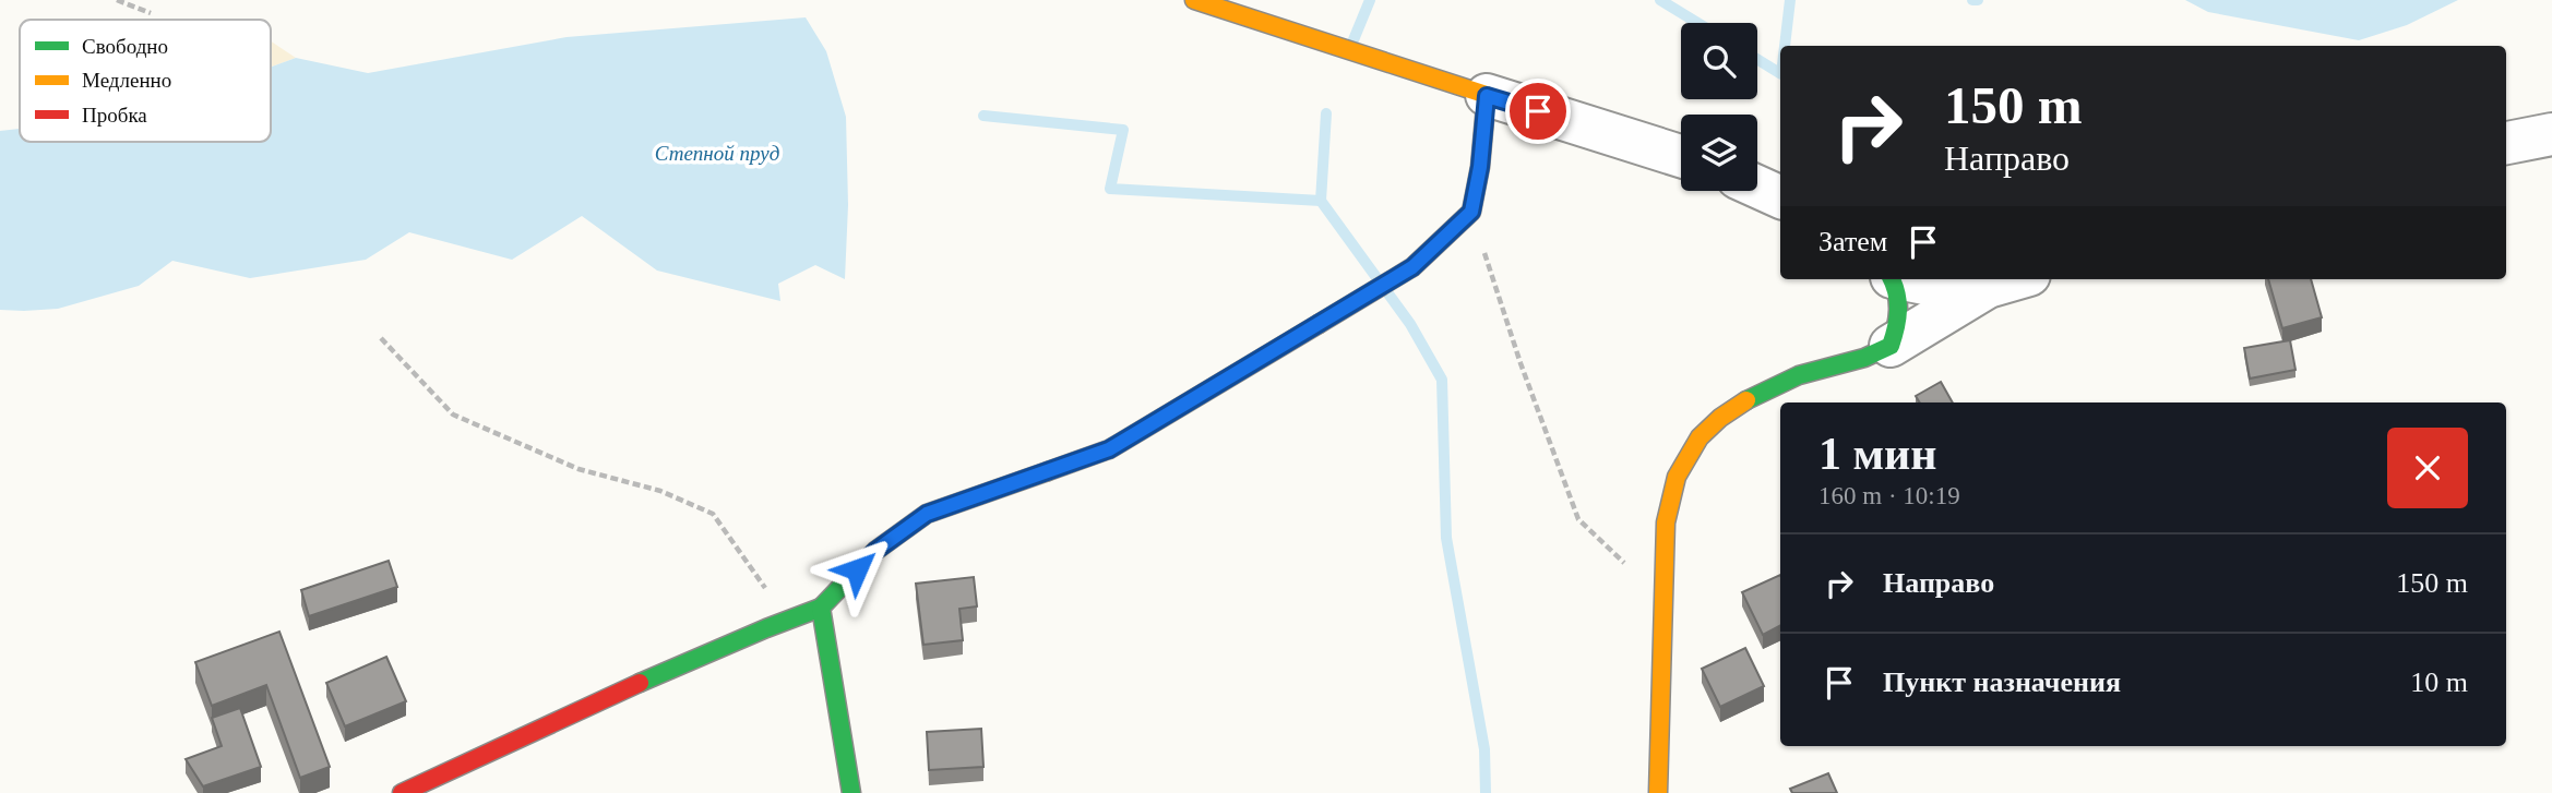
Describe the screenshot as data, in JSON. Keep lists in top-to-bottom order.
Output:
{
  "water": ["Степной пруд"],
  "legend": ["Свободно", "Медленно", "Пробка"],
  "page": {
    "turn": ["150 m", "Направо"],
    "then": "Затем",
    "heading": ["1 мин", "160 m · 10:19"],
    "list": [
      {
        "name": "Направо",
        "value": "150 m"
      },
      {
        "name": "Пункт назначения",
        "value": "10 m"
      }
    ]
  }
}
